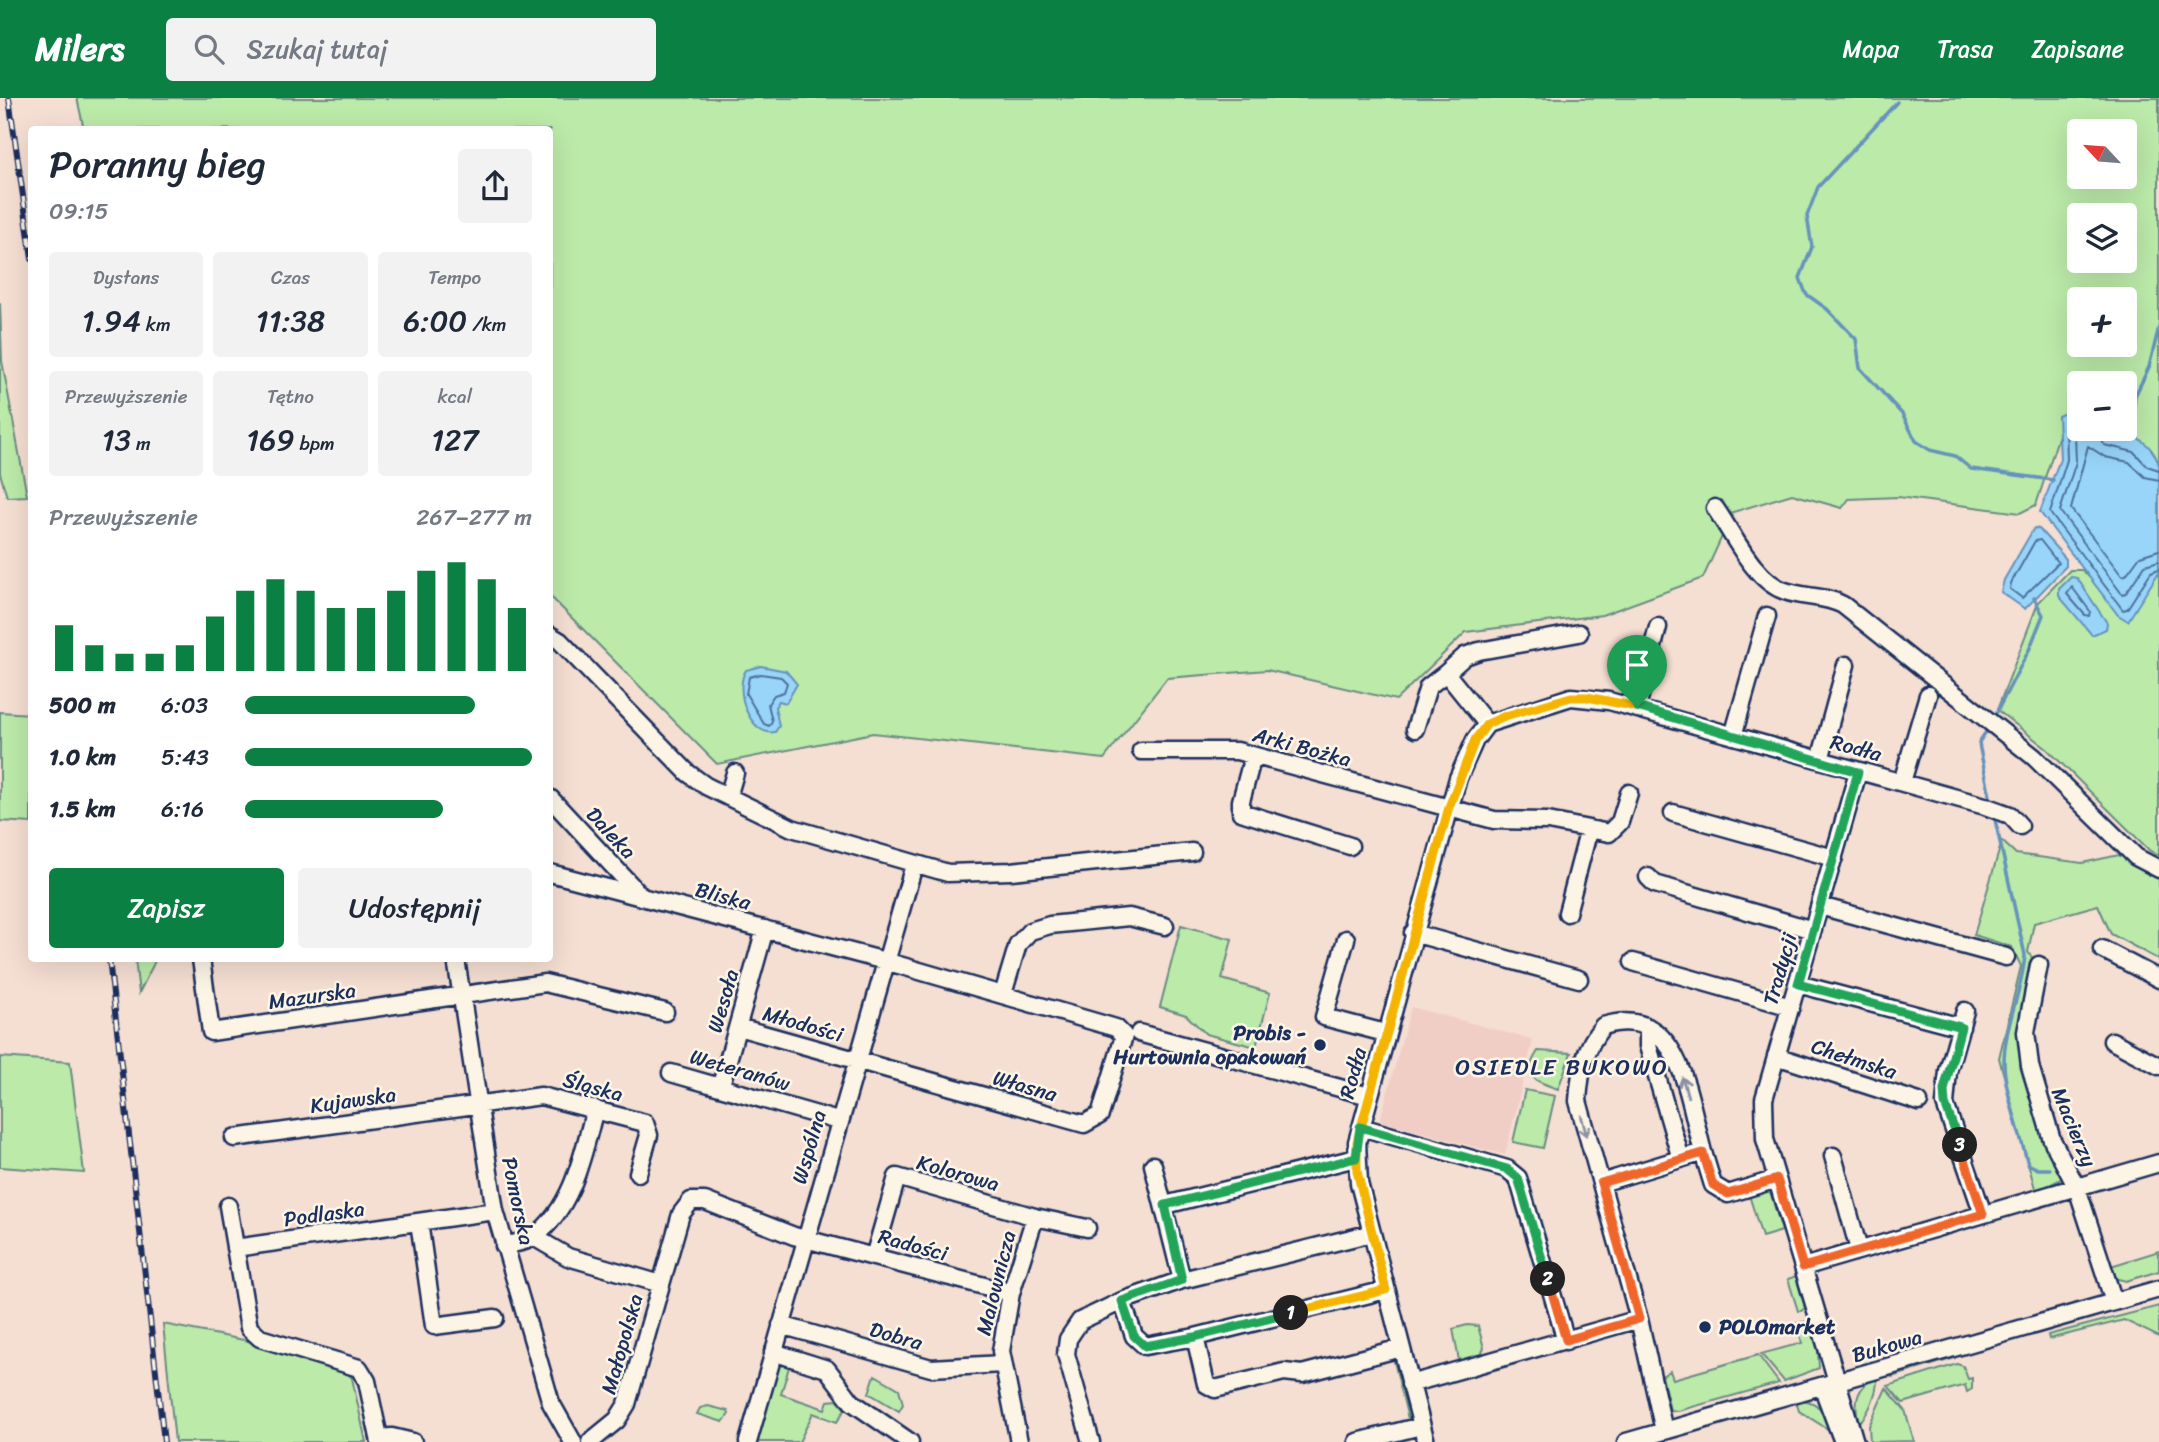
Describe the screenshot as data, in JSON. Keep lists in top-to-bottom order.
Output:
{
  "streets": {
    "street": [
      "Arki Bożka",
      "Rodła",
      "Daleka",
      "Bliska",
      "Tradycji",
      "Mazurska",
      "Wesoła",
      "Młodości",
      "Chełmska",
      "Weteranów",
      "Własna",
      "Śląska",
      "Kujawska",
      "Macierzy",
      "Wspólna",
      "Kolorowa",
      "Pomorska",
      "Podlaska",
      "Radości",
      "Malownicza",
      "Dobra",
      "Małopolska",
      "Bukowa"
    ]
  },
  "crossings": [
    ["Arki Bożka", "Rodła"],
    ["Rodła", "Bliska"],
    ["Rodła", "Tradycji"],
    ["Daleka", "Bliska"],
    ["Bliska", "Wesoła"],
    ["Bliska", "Własna"],
    ["Bliska", "Wspólna"],
    ["Tradycji", "Chełmska"],
    ["Tradycji", "Bukowa"],
    ["Mazurska", "Pomorska"],
    ["Wesoła", "Młodości"],
    ["Wesoła", "Weteranów"],
    ["Młodości", "Własna"],
    ["Młodości", "Wspólna"],
    ["Weteranów", "Wspólna"],
    ["Własna", "Wspólna"],
    ["Śląska", "Kujawska"],
    ["Śląska", "Pomorska"],
    ["Kujawska", "Pomorska"],
    ["Macierzy", "Bukowa"],
    ["Wspólna", "Radości"],
    ["Wspólna", "Dobra"],
    ["Wspólna", "Małopolska"],
    ["Kolorowa", "Radości"],
    ["Kolorowa", "Malownicza"],
    ["Pomorska", "Podlaska"],
    ["Radości", "Malownicza"],
    ["Radości", "Małopolska"],
    ["Malownicza", "Dobra"]
  ],
  "districts": ["OSIEDLE BUKOWO"],
  "places": ["Probis - Hurtownia opakowań", "POLOmarket"],
  "north": "top left",
  "page": {
    "header": "Milers",
    "search": "Szukaj tutaj",
    "nav": ["Mapa", "Trasa", "Zapisane"],
    "map_buttons": ["+", "−"],
    "heading": ["Poranny bieg", "09:15"],
    "stats": [
      ["Dystans", "1.94 km"],
      ["Czas", "11:38"],
      ["Tempo", "6:00 /km"],
      ["Przewyższenie", "13 m"],
      ["Tętno", "169 bpm"],
      ["kcal", "127"]
    ],
    "chart": ["Przewyższenie", "267–277 m"],
    "list": [
      {
        "name": "500 m",
        "note": "6:03"
      },
      {
        "name": "1.0 km",
        "note": "5:43"
      },
      {
        "name": "1.5 km",
        "note": "6:16"
      }
    ],
    "buttons": ["Zapisz", "Udostępnij"],
    "pins": ["3", "2", "1"]
  }
}
